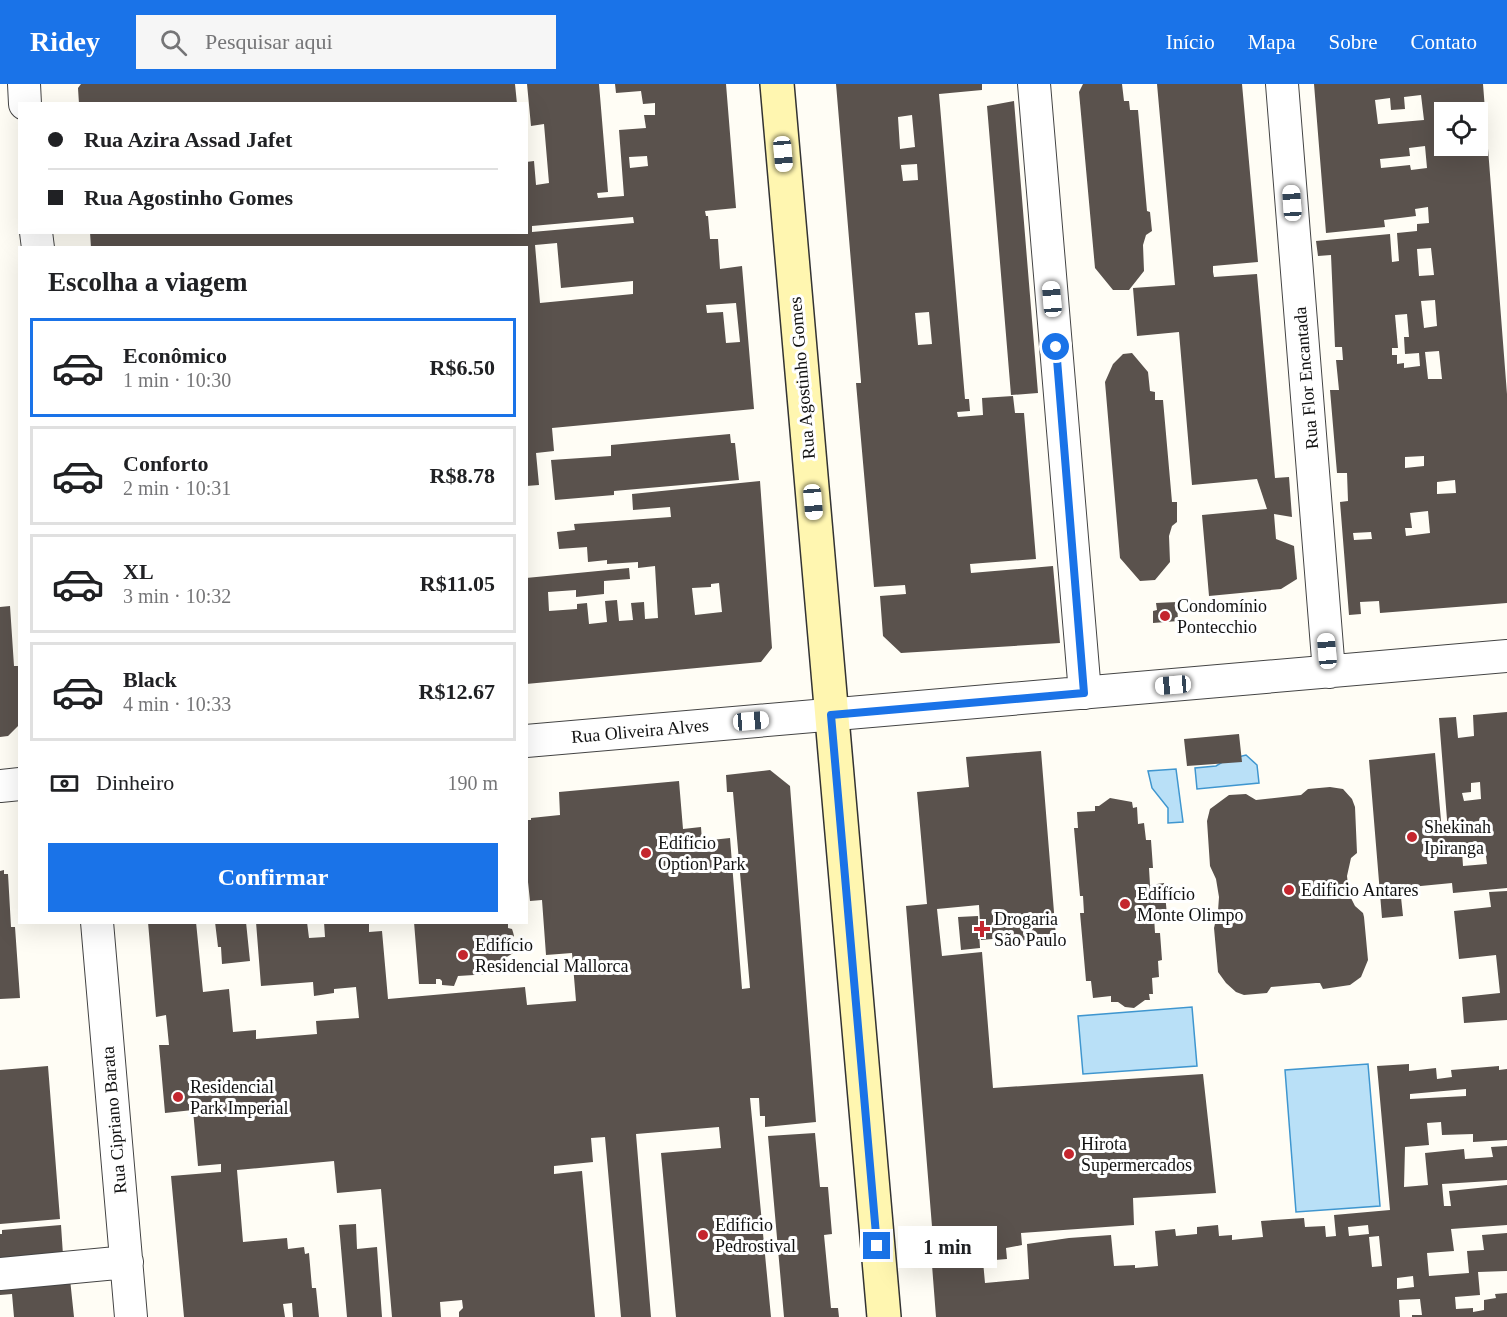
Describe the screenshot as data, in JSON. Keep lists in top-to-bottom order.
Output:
{
  "streets": {
    "street": [
      "Rua Agostinho Gomes",
      "Rua Flor Encantada",
      "Rua Oliveira Alves",
      "Rua Cipriano Barata"
    ]
  },
  "crossings": [
    ["Rua Agostinho Gomes", "Rua Oliveira Alves"],
    ["Rua Flor Encantada", "Rua Oliveira Alves"]
  ],
  "places": {
    "other": [
      "Condomínio Pontecchio",
      "Shekinah Ipiranga",
      "Edificio Option Park",
      "Edificio Antares",
      "Edifício Monte Olimpo",
      "Edifício Residencial Mallorca",
      "Residencial Park Imperial",
      "Hirota Supermercados",
      "Edificio Pedrostival"
    ],
    "health": ["Drogaria São Paulo"]
  },
  "page": {
    "header": "Ridey",
    "search": "Pesquisar aqui",
    "nav": [
      "Início",
      "Mapa",
      "Sobre",
      "Contato"
    ],
    "banner": ["Rua Azira Assad Jafet", "Rua Agostinho Gomes"],
    "heading": "Escolha a viagem",
    "list": [
      {
        "name": "Econômico",
        "note": "1 min · 10:30",
        "value": "R$6.50"
      },
      {
        "name": "Conforto",
        "note": "2 min · 10:31",
        "value": "R$8.78"
      },
      {
        "name": "XL",
        "note": "3 min · 10:32",
        "value": "R$11.05"
      },
      {
        "name": "Black",
        "note": "4 min · 10:33",
        "value": "R$12.67"
      }
    ],
    "pay": ["Dinheiro", "190 m"],
    "buttons": "Confirmar",
    "bubble": "1 min"
  }
}
